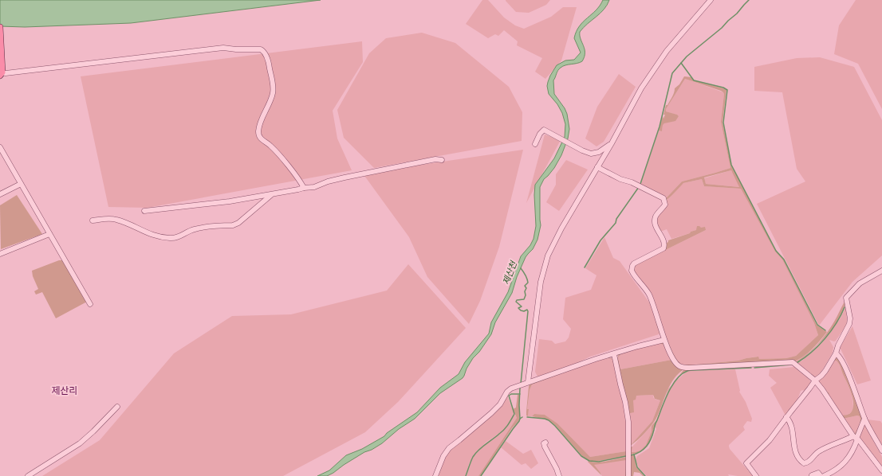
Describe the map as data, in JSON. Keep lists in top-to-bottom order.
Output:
{
  "districts": ["제산리"],
  "water": ["제산천"]
}
